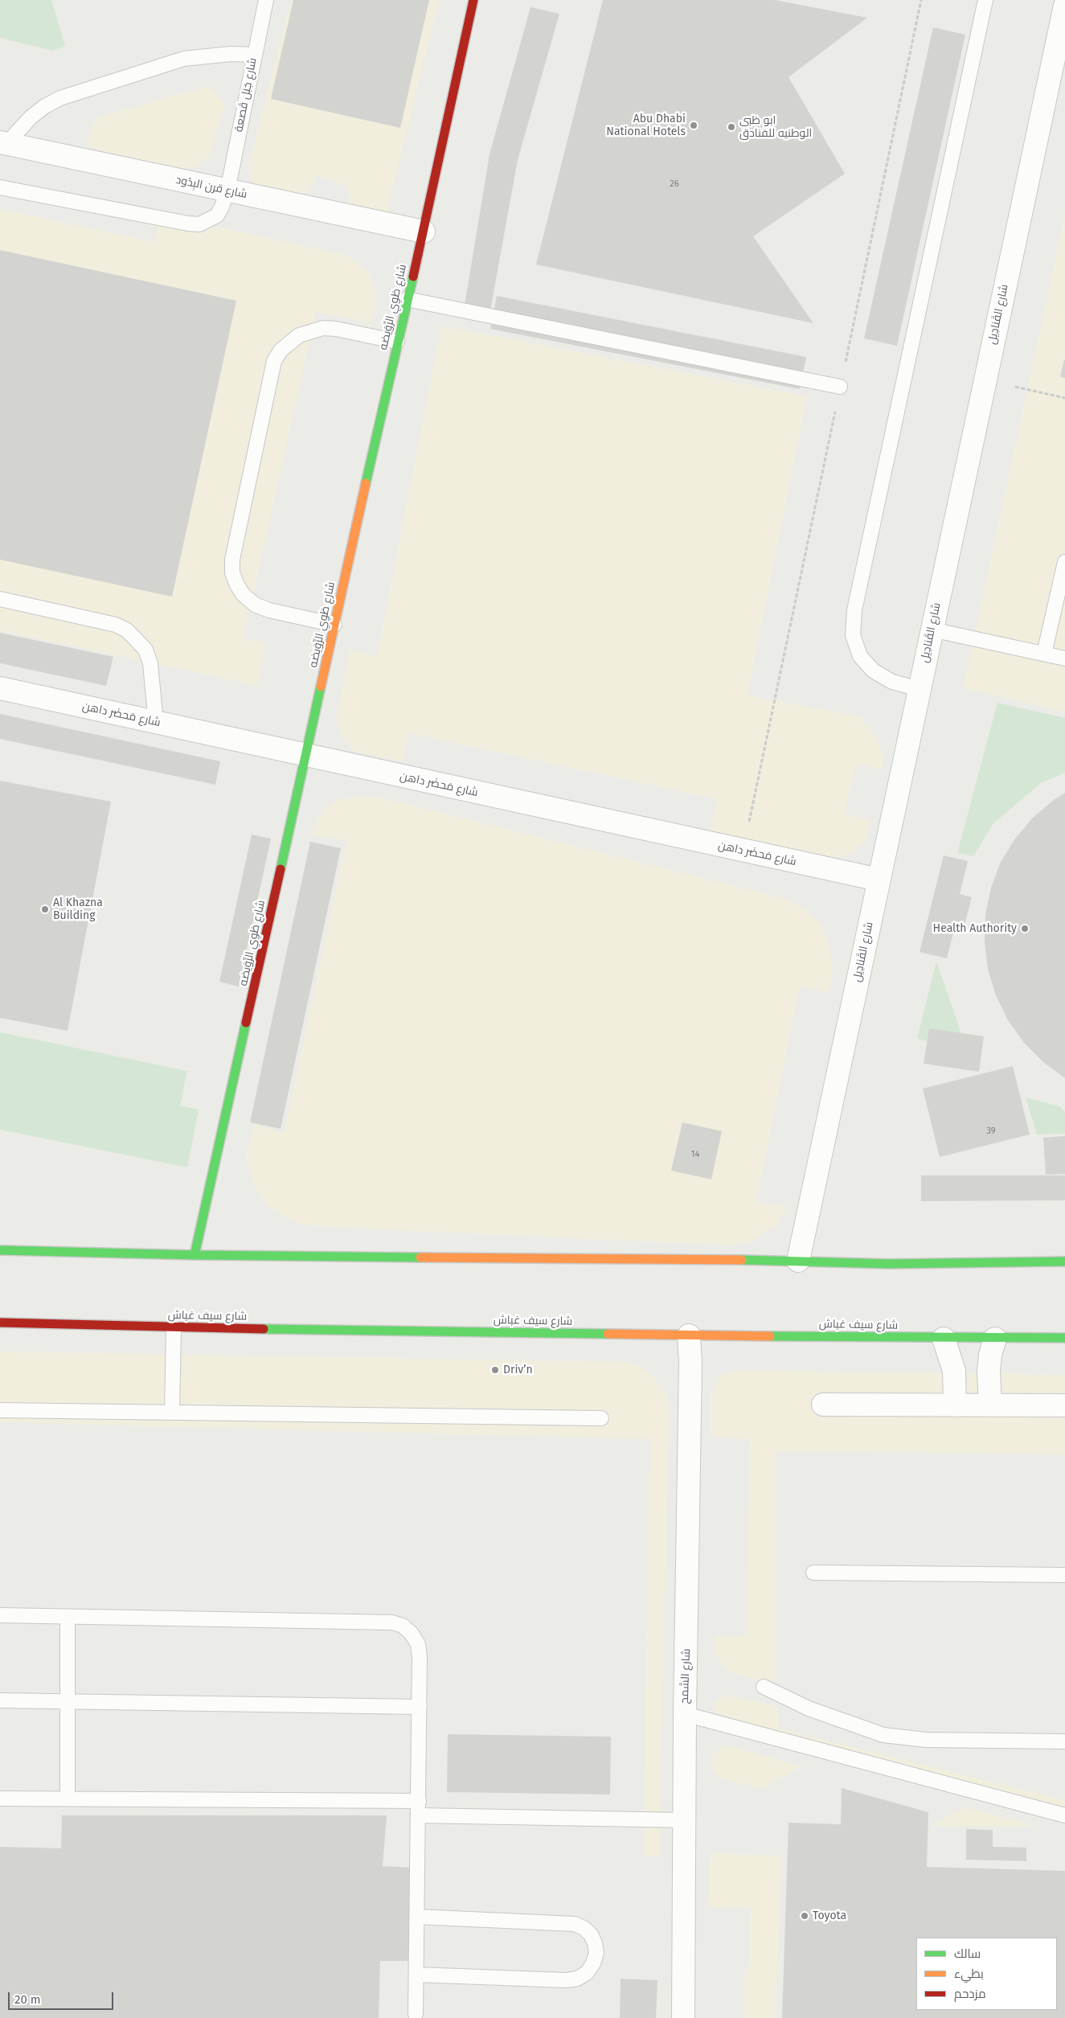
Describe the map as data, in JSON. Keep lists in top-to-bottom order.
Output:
{
  "streets": {
    "street": [
      "شارع قرن البِدُود",
      "شارع طَوِي الرِّوَيضه",
      "شارع القَنادِيل",
      "شارع مَحضَر داهن",
      "شارع سيف غباش",
      "شارع السَّمح"
    ],
    "lane": ["شارع جَبَل قَصعة"]
  },
  "crossings": [
    ["شارع جَبَل قَصعة", "شارع قرن البِدُود"],
    ["شارع قرن البِدُود", "شارع طَوِي الرِّوَيضه"],
    ["شارع طَوِي الرِّوَيضه", "شارع مَحضَر داهن"],
    ["شارع القَنادِيل", "شارع مَحضَر داهن"],
    ["شارع سيف غباش", "شارع السَّمح"]
  ],
  "places": [
    "Abu Dhabi National Hotels",
    "ابو ظبي الوطنيه للفنادق",
    "Al Khazna Building",
    "Health Authority",
    "Driv’n",
    "Toyota"
  ],
  "house_numbers": ["26", "39", "14"],
  "legend": ["سالك", "بطيء", "مزدحم"],
  "scale_bar": "20 m"
}
